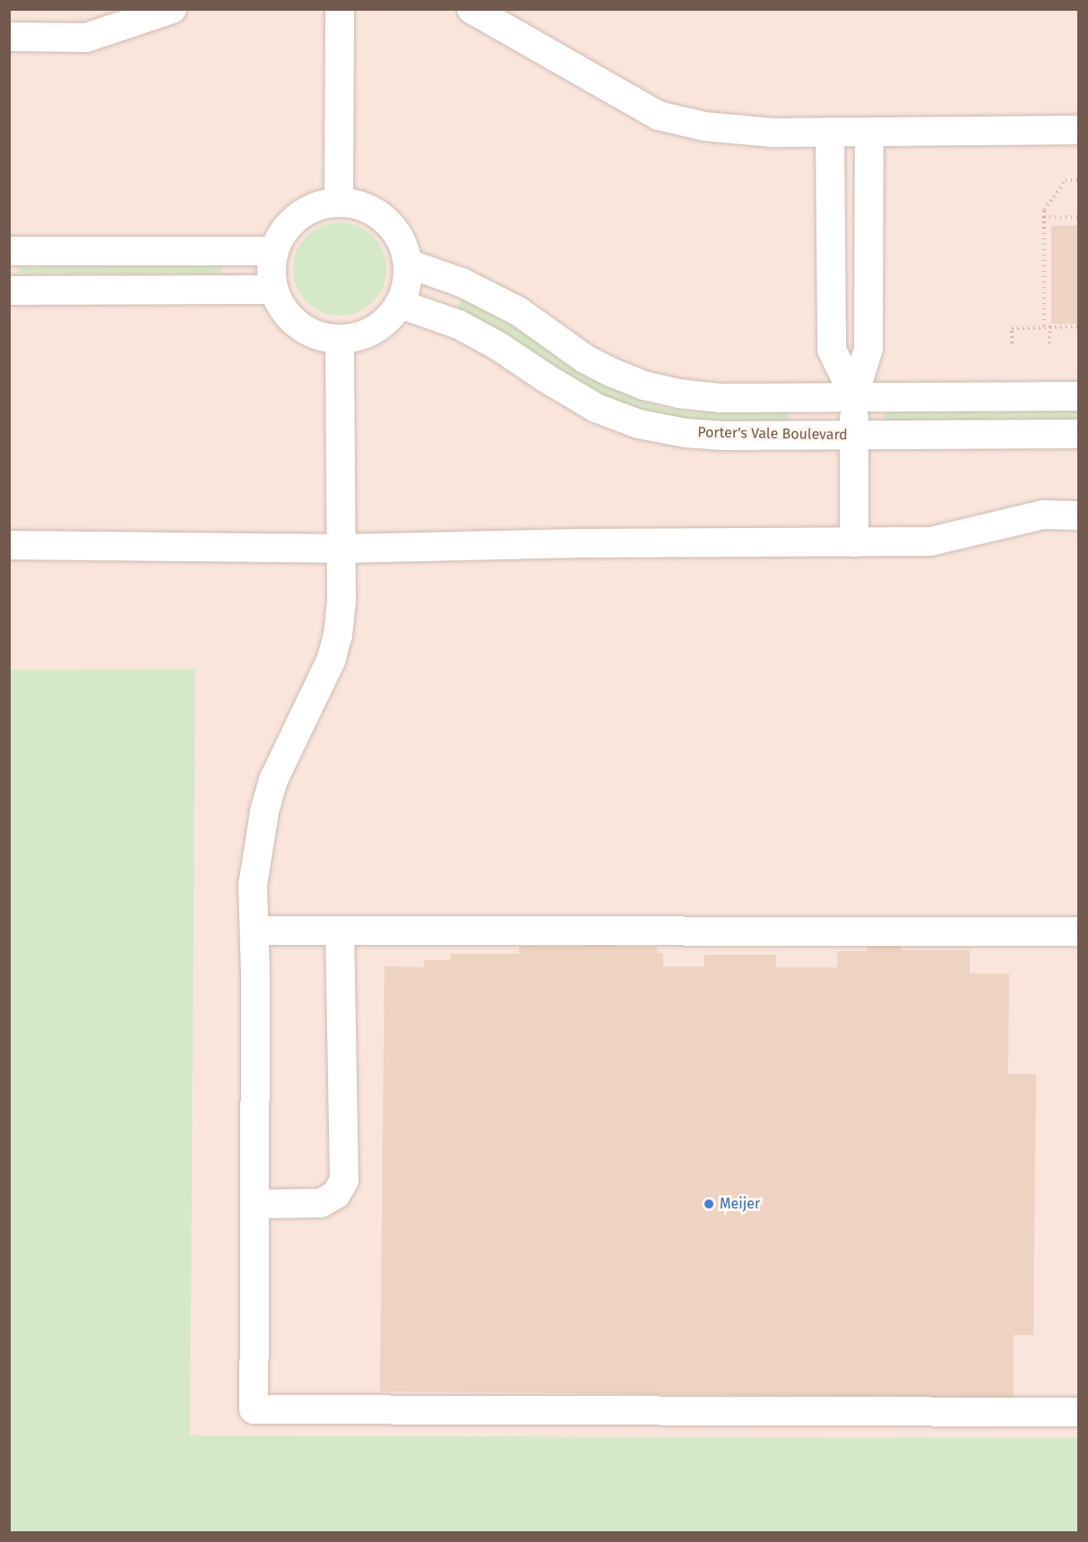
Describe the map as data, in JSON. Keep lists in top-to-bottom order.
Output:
{
  "streets": {
    "street": ["Porter's Vale Boulevard"]
  },
  "places": ["Meijer"]
}
